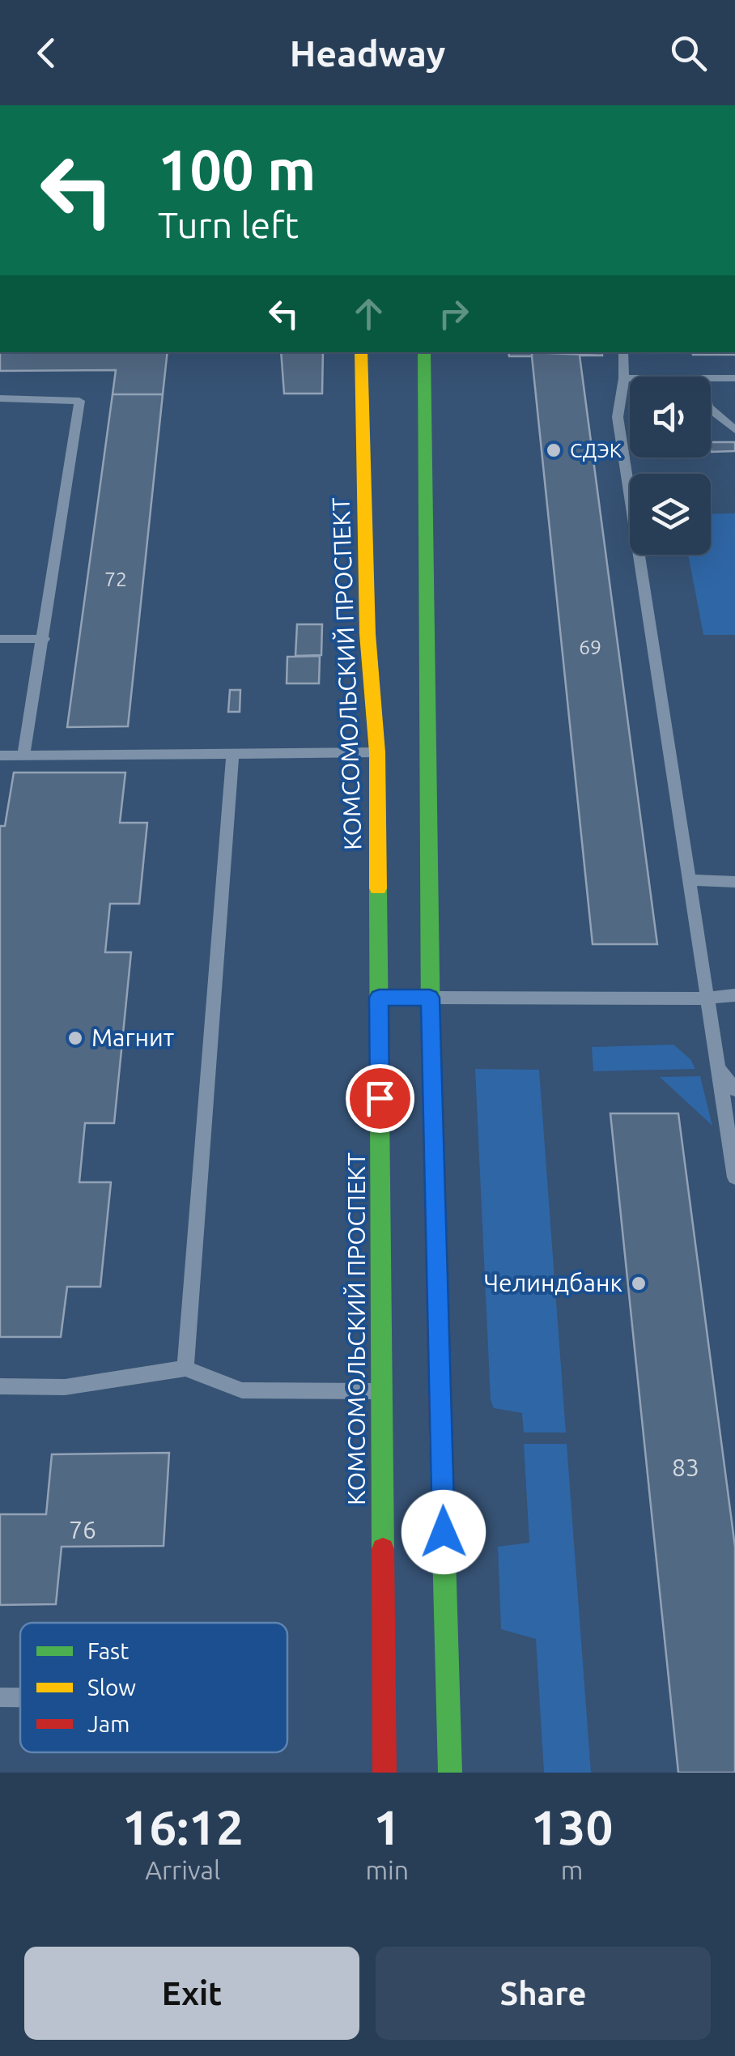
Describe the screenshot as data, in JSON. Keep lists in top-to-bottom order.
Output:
{
  "streets": {
    "main road": ["КОМСОМОЛЬСКИЙ ПРОСПЕКТ"]
  },
  "places": ["СДЭК", "Магнит", "Челиндбанк"],
  "house_numbers": [
    "72",
    "69",
    "83",
    "76"
  ],
  "legend": ["Fast", "Slow", "Jam"],
  "page": {
    "header": "Headway",
    "turn": ["100 m", "Turn left"],
    "eta": [
      "16:12",
      "Arrival",
      "1",
      "min",
      "130",
      "m"
    ],
    "buttons": ["Exit", "Share"]
  }
}
